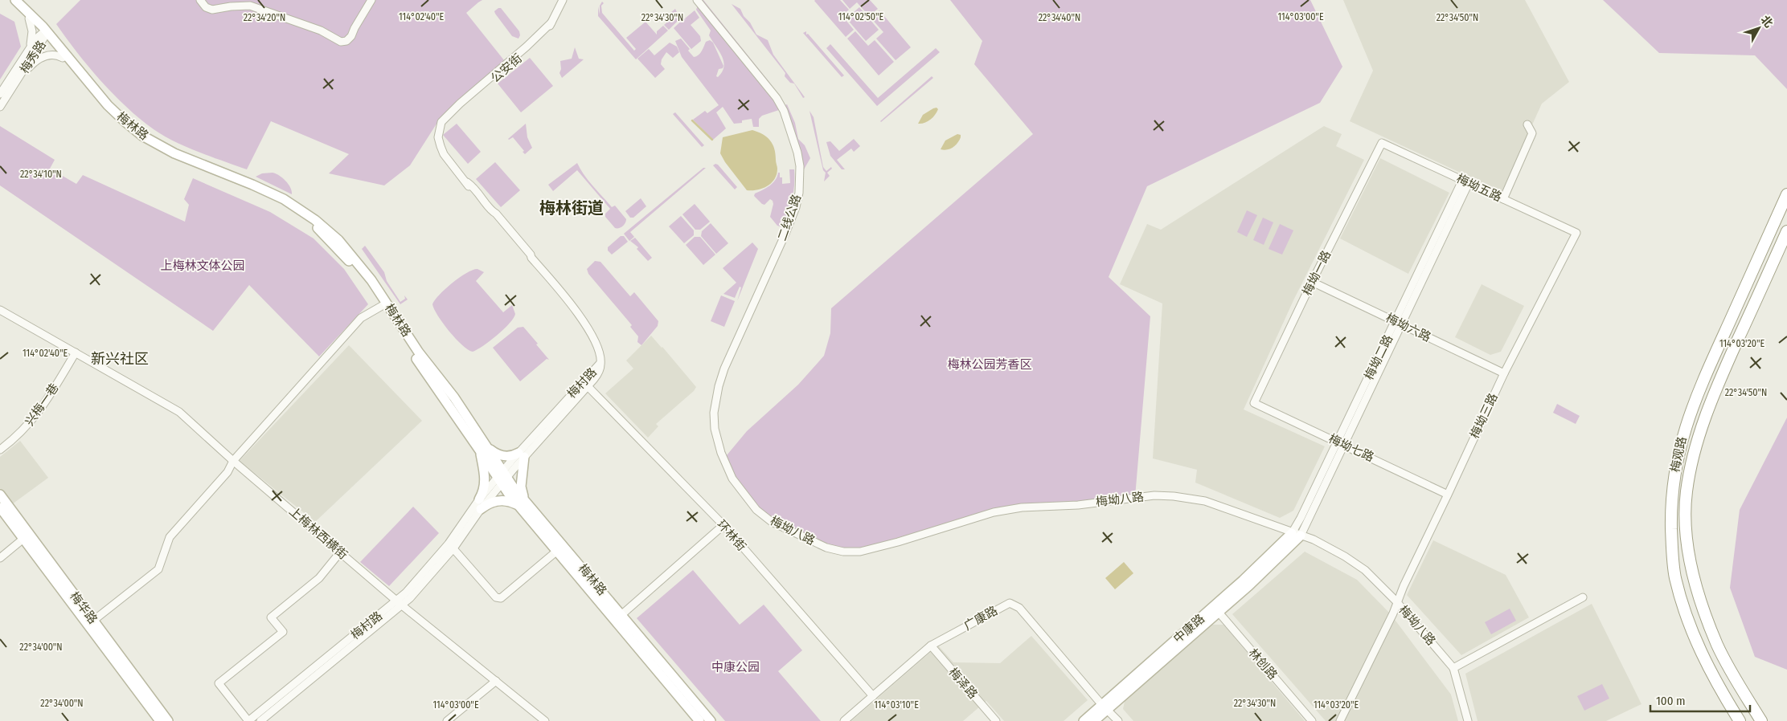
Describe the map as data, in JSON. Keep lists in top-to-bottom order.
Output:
{
  "streets": {
    "highway": ["梅观路"],
    "main road": ["梅林路", "梅华路", "中康路"],
    "street": [
      "梅秀路",
      "公安街",
      "梅坳五路",
      "二线公路",
      "梅坳一路",
      "梅坳六路",
      "梅坳二路",
      "梅村路",
      "兴梅一巷",
      "梅坳三路",
      "梅坳七路",
      "梅坳八路",
      "上梅林西横街",
      "环林街",
      "广康路",
      "林创路",
      "梅泽路"
    ]
  },
  "crossings": [
    ["梅秀路", "梅林路"],
    ["公安街", "梅村路"],
    ["梅林路", "梅村路"],
    ["梅坳五路", "梅坳一路"],
    ["梅坳五路", "梅坳二路"],
    ["梅坳五路", "梅坳三路"],
    ["二线公路", "梅坳八路"],
    ["梅坳一路", "梅坳六路"],
    ["梅坳一路", "梅坳七路"],
    ["梅坳六路", "梅坳二路"],
    ["梅坳六路", "梅坳三路"],
    ["梅坳二路", "梅坳七路"],
    ["梅坳二路", "梅坳八路"],
    ["梅坳二路", "中康路"],
    ["梅村路", "上梅林西横街"],
    ["梅村路", "环林街"],
    ["兴梅一巷", "上梅林西横街"],
    ["梅坳三路", "梅坳七路"],
    ["梅坳三路", "梅坳八路"],
    ["梅坳八路", "中康路"],
    ["环林街", "广康路"],
    ["广康路", "中康路"],
    ["广康路", "梅泽路"],
    ["中康路", "林创路"]
  ],
  "districts": ["梅林街道", "新兴社区"],
  "parks": ["上梅林文体公园", "梅林公园芳香区", "中康公园"],
  "scale_bar": "100 m",
  "north": "top right",
  "coordinates": [
    "114°02'40\"E",
    "114°02'50\"E",
    "114°03'00\"E",
    "22°34'50\"N",
    "22°34'20\"N",
    "22°34'30\"N",
    "22°34'40\"N",
    "22°34'10\"N",
    "114°03'20\"E",
    "22°34'00\"N",
    "114°03'10\"E"
  ]
}
